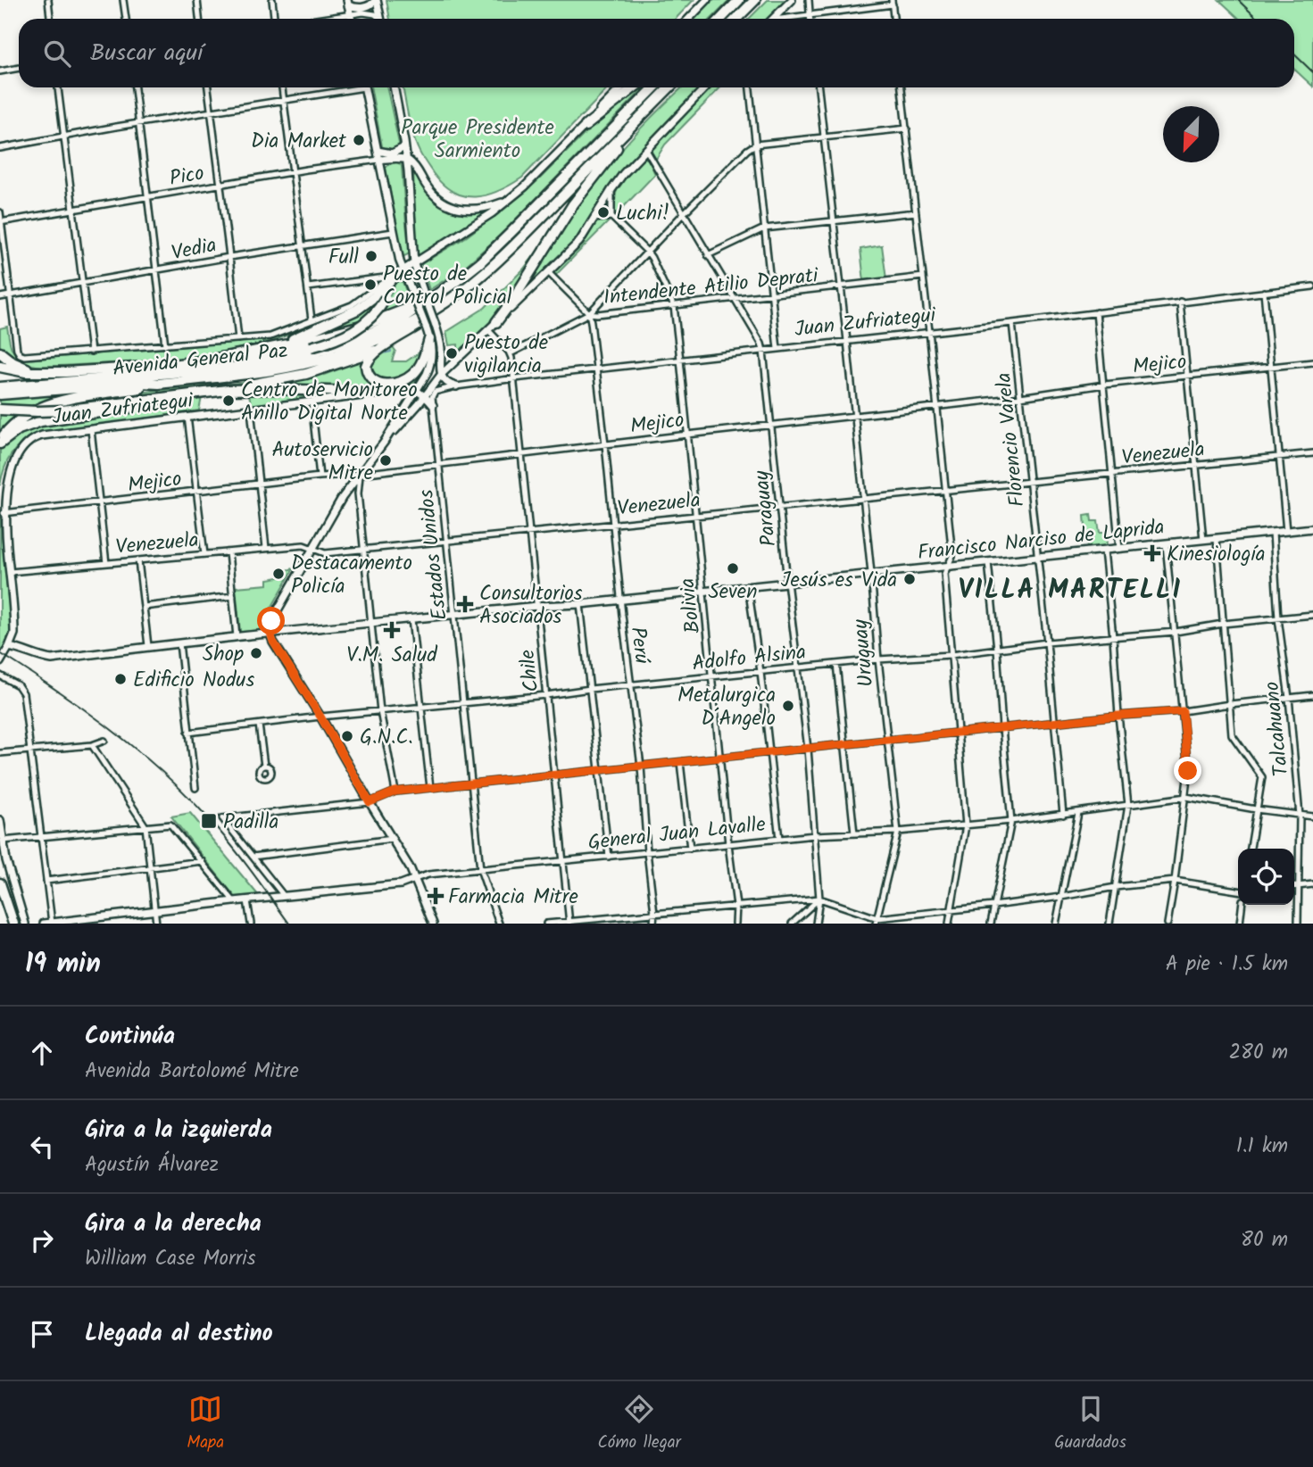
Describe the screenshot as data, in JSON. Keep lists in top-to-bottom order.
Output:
{
  "streets": {
    "highway": ["Avenida General Paz"],
    "main road": ["Juan Zufriategui", "Francisco Narciso de Laprida", "General Juan Lavalle"],
    "street": [
      "Pico",
      "Vedia",
      "Intendente Atilio Deprati",
      "Mejico",
      "Florencio Varela",
      "Venezuela",
      "Paraguay",
      "Estados Unidos",
      "Bolivia",
      "Perú",
      "Uruguay",
      "Adolfo Alsina",
      "Chile",
      "Talcahuano"
    ]
  },
  "crossings": [
    ["Vedia", "Avenida General Paz"],
    ["Intendente Atilio Deprati", "Bolivia"],
    ["Intendente Atilio Deprati", "Perú"],
    ["Intendente Atilio Deprati", "Uruguay"],
    ["Intendente Atilio Deprati", "Chile"],
    ["Juan Zufriategui", "Mejico"],
    ["Juan Zufriategui", "Florencio Varela"],
    ["Juan Zufriategui", "Paraguay"],
    ["Juan Zufriategui", "Estados Unidos"],
    ["Juan Zufriategui", "Bolivia"],
    ["Juan Zufriategui", "Perú"],
    ["Juan Zufriategui", "Uruguay"],
    ["Juan Zufriategui", "Chile"],
    ["Mejico", "Florencio Varela"],
    ["Mejico", "Paraguay"],
    ["Mejico", "Estados Unidos"],
    ["Mejico", "Bolivia"],
    ["Mejico", "Perú"],
    ["Mejico", "Uruguay"],
    ["Mejico", "Chile"],
    ["Florencio Varela", "Venezuela"],
    ["Florencio Varela", "Francisco Narciso de Laprida"],
    ["Florencio Varela", "Adolfo Alsina"],
    ["Florencio Varela", "General Juan Lavalle"],
    ["Venezuela", "Paraguay"],
    ["Venezuela", "Estados Unidos"],
    ["Venezuela", "Bolivia"],
    ["Venezuela", "Perú"],
    ["Venezuela", "Uruguay"],
    ["Venezuela", "Chile"],
    ["Paraguay", "Francisco Narciso de Laprida"],
    ["Paraguay", "Adolfo Alsina"],
    ["Paraguay", "General Juan Lavalle"],
    ["Francisco Narciso de Laprida", "Estados Unidos"],
    ["Francisco Narciso de Laprida", "Bolivia"],
    ["Francisco Narciso de Laprida", "Perú"],
    ["Francisco Narciso de Laprida", "Uruguay"],
    ["Francisco Narciso de Laprida", "Chile"],
    ["Francisco Narciso de Laprida", "Talcahuano"],
    ["Estados Unidos", "Adolfo Alsina"],
    ["Estados Unidos", "General Juan Lavalle"],
    ["Bolivia", "Adolfo Alsina"],
    ["Bolivia", "General Juan Lavalle"],
    ["Perú", "Adolfo Alsina"],
    ["Perú", "General Juan Lavalle"],
    ["Uruguay", "Adolfo Alsina"],
    ["Uruguay", "General Juan Lavalle"],
    ["Adolfo Alsina", "Chile"],
    ["Adolfo Alsina", "Talcahuano"],
    ["Chile", "General Juan Lavalle"],
    ["Talcahuano", "General Juan Lavalle"]
  ],
  "districts": ["VILLA MARTELLI"],
  "parks": ["Parque Presidente Sarmiento"],
  "places": {
    "other": [
      "Dia Market",
      "Luchi!",
      "Full",
      "Puesto de Control Policial",
      "Puesto de vigilancia",
      "Centro de Monitoreo Anillo Digital Norte",
      "Autoservicio Mitre",
      "Seven",
      "Destacamento Policía",
      "Jesús es Vida",
      "Shop",
      "Edificio Nodus",
      "Metalurgica D´Angelo",
      "G.N.C."
    ],
    "health": [
      "Kinesiología",
      "Consultorios Asociados",
      "V.M. Salud",
      "Farmacia Mitre"
    ],
    "transit": ["Padilla"]
  },
  "north": "bottom left",
  "page": {
    "search": "Buscar aquí",
    "heading": ["19 min", "A pie · 1.5 km"],
    "list": [
      ["Continúa", "Avenida Bartolomé Mitre", "280 m"],
      ["Gira a la izquierda", "Agustín Álvarez", "1.1 km"],
      ["Gira a la derecha", "William Case Morris", "80 m"],
      "Llegada al destino"
    ],
    "nav": ["Mapa", "Cómo llegar", "Guardados"]
  }
}
